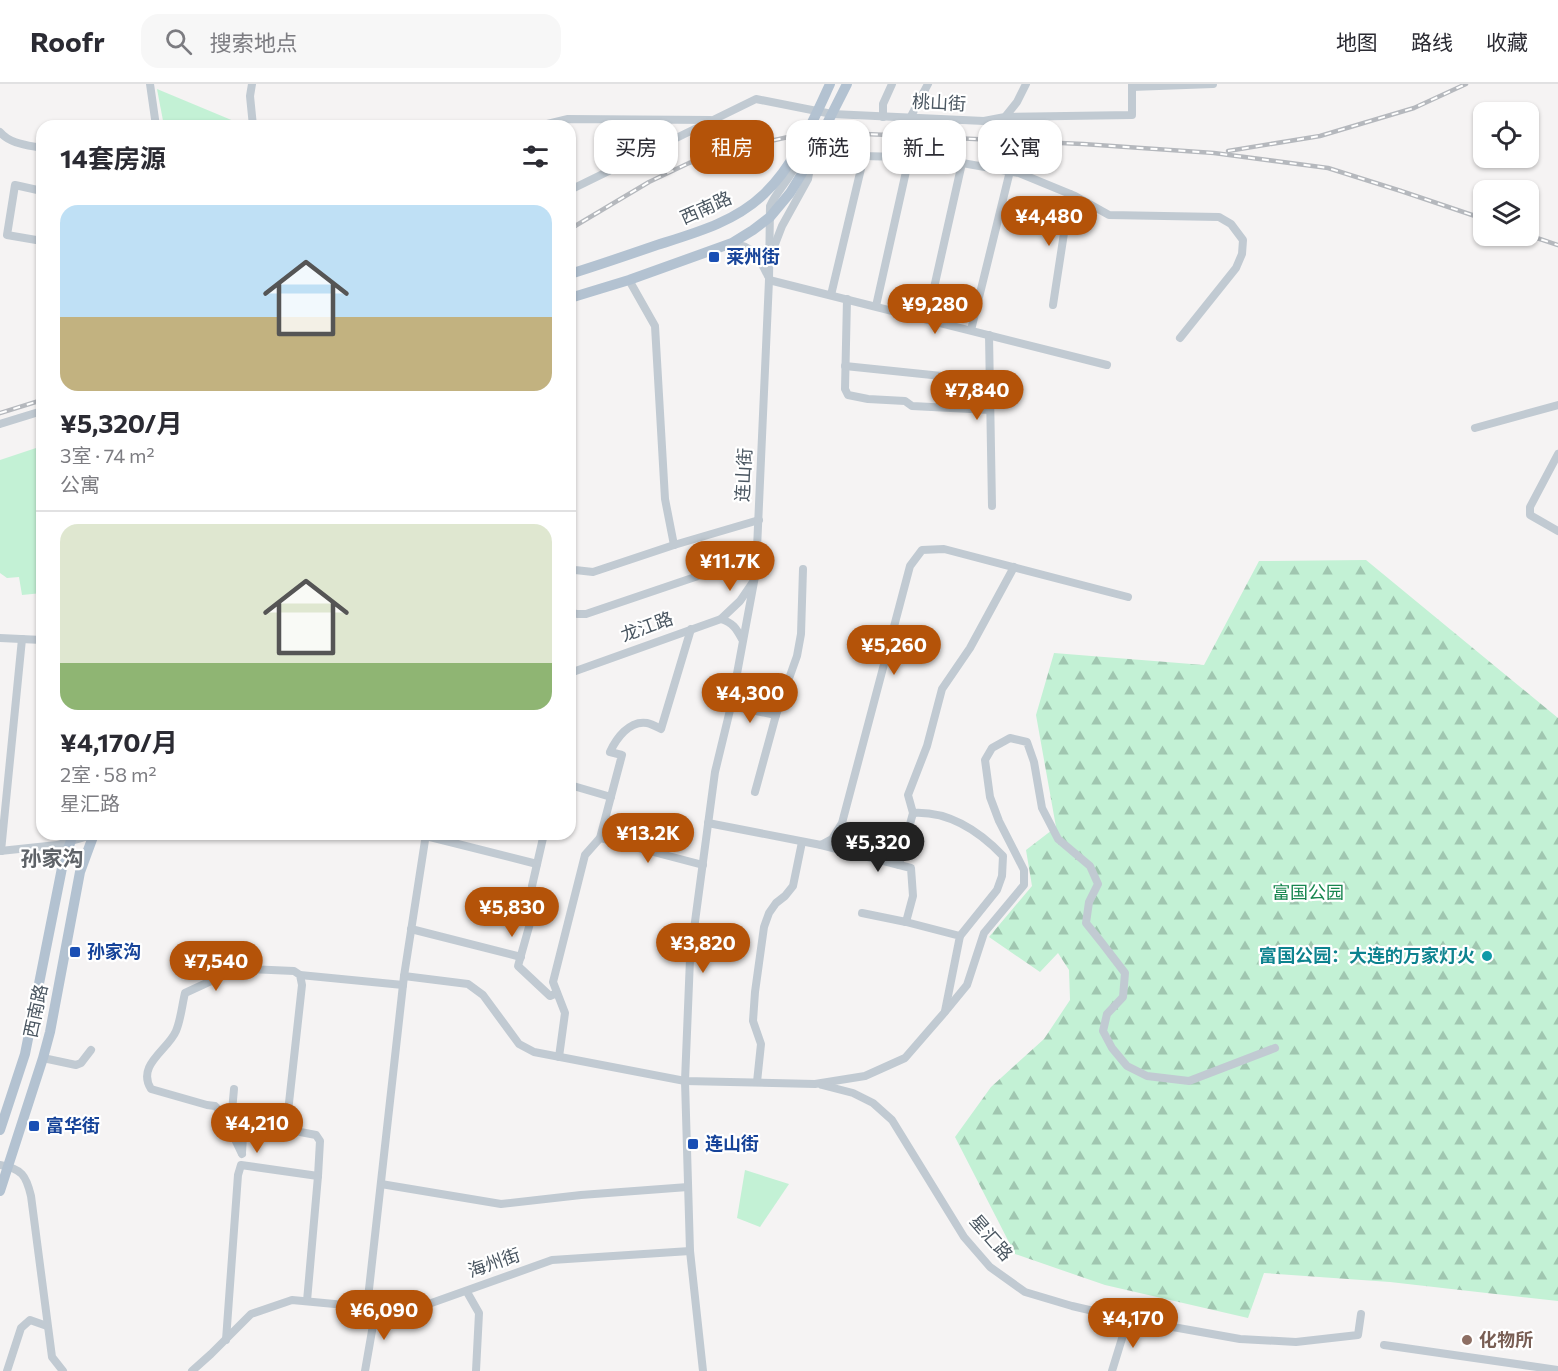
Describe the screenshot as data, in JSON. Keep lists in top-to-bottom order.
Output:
{
  "streets": {
    "main road": ["西南路"],
    "street": [
      "桃山街",
      "连山街",
      "龙江路",
      "星汇路",
      "海州街"
    ]
  },
  "crossings": [
    ["桃山街", "西南路"],
    ["连山街", "龙江路"],
    ["连山街", "海州街"]
  ],
  "districts": ["孙家沟"],
  "parks": ["富国公园"],
  "places": {
    "transit": [
      "莱州街",
      "孙家沟",
      "富华街",
      "连山街"
    ],
    "other": ["富国公园：大连的万家灯火", "化物所"]
  },
  "page": {
    "header": "Roofr",
    "search": "搜索地点",
    "nav": ["地图", "路线", "收藏"],
    "chip": [
      "买房",
      "租房",
      "筛选",
      "新上",
      "公寓"
    ],
    "heading": "14套房源",
    "list": [
      {
        "name": "¥5,320/月",
        "note": "3室 · 74 m² · 公寓"
      },
      {
        "name": "¥4,170/月",
        "note": "2室 · 58 m² · 星汇路"
      }
    ],
    "price": [
      "¥4,480",
      "¥9,280",
      "¥7,840",
      "¥11.7K",
      "¥5,260",
      "¥4,300",
      "¥13.2K",
      "¥5,320",
      "¥5,830",
      "¥3,820",
      "¥7,540",
      "¥4,210",
      "¥6,090",
      "¥4,170"
    ]
  }
}
